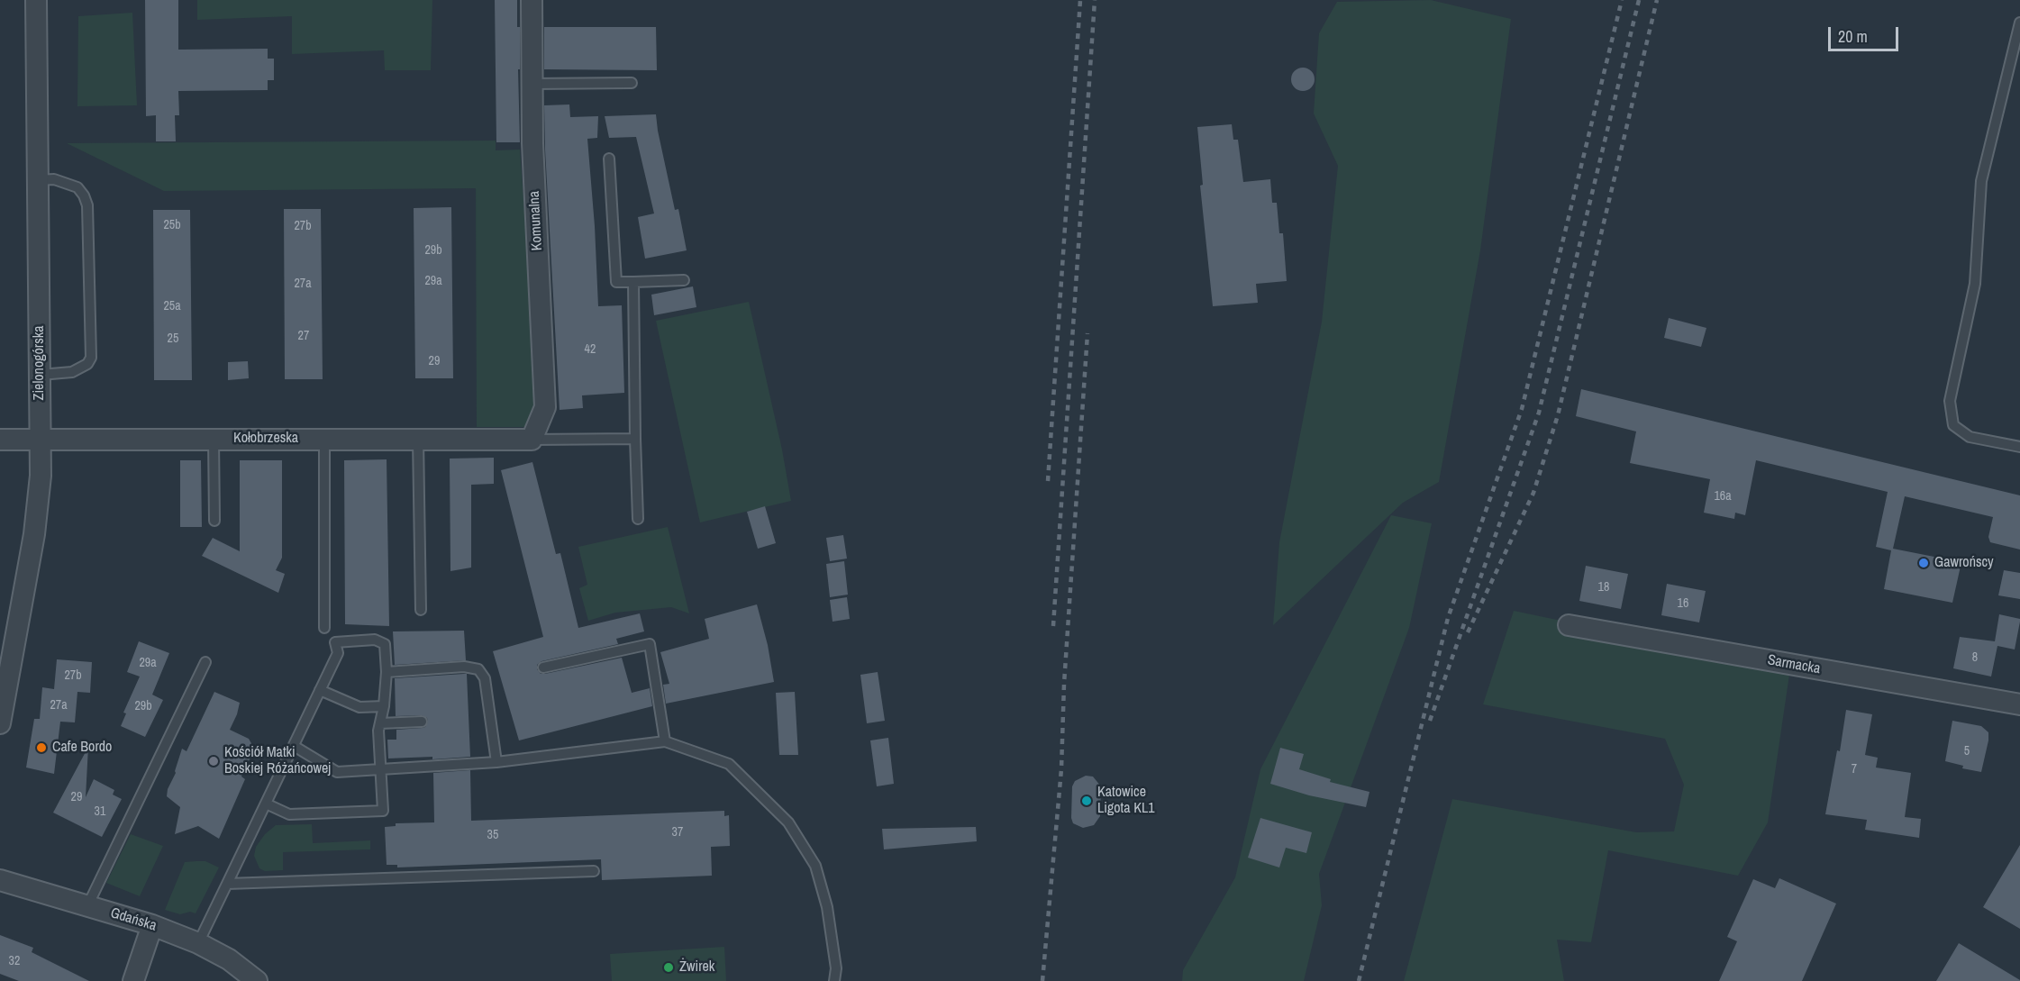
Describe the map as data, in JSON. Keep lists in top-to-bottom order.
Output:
{
  "streets": {
    "street": [
      "Komunalna",
      "Zielonogórska",
      "Kołobrzeska",
      "Sarmacka",
      "Gdańska"
    ]
  },
  "crossings": [
    ["Komunalna", "Kołobrzeska"],
    ["Zielonogórska", "Kołobrzeska"]
  ],
  "places": [
    "Gawrońscy",
    "Cafe Bordo",
    "Kościół Matki Boskiej Różańcowej",
    "Katowice Ligota KL1",
    "Żwirek"
  ],
  "house_numbers": [
    "25b",
    "27b",
    "29b",
    "29a",
    "27a",
    "25a",
    "27",
    "25",
    "42",
    "29",
    "16a",
    "18",
    "16",
    "8",
    "29a",
    "27b",
    "27a",
    "29b",
    "5",
    "7",
    "29",
    "31",
    "37",
    "35",
    "32"
  ],
  "scale_bar": "20 m"
}
